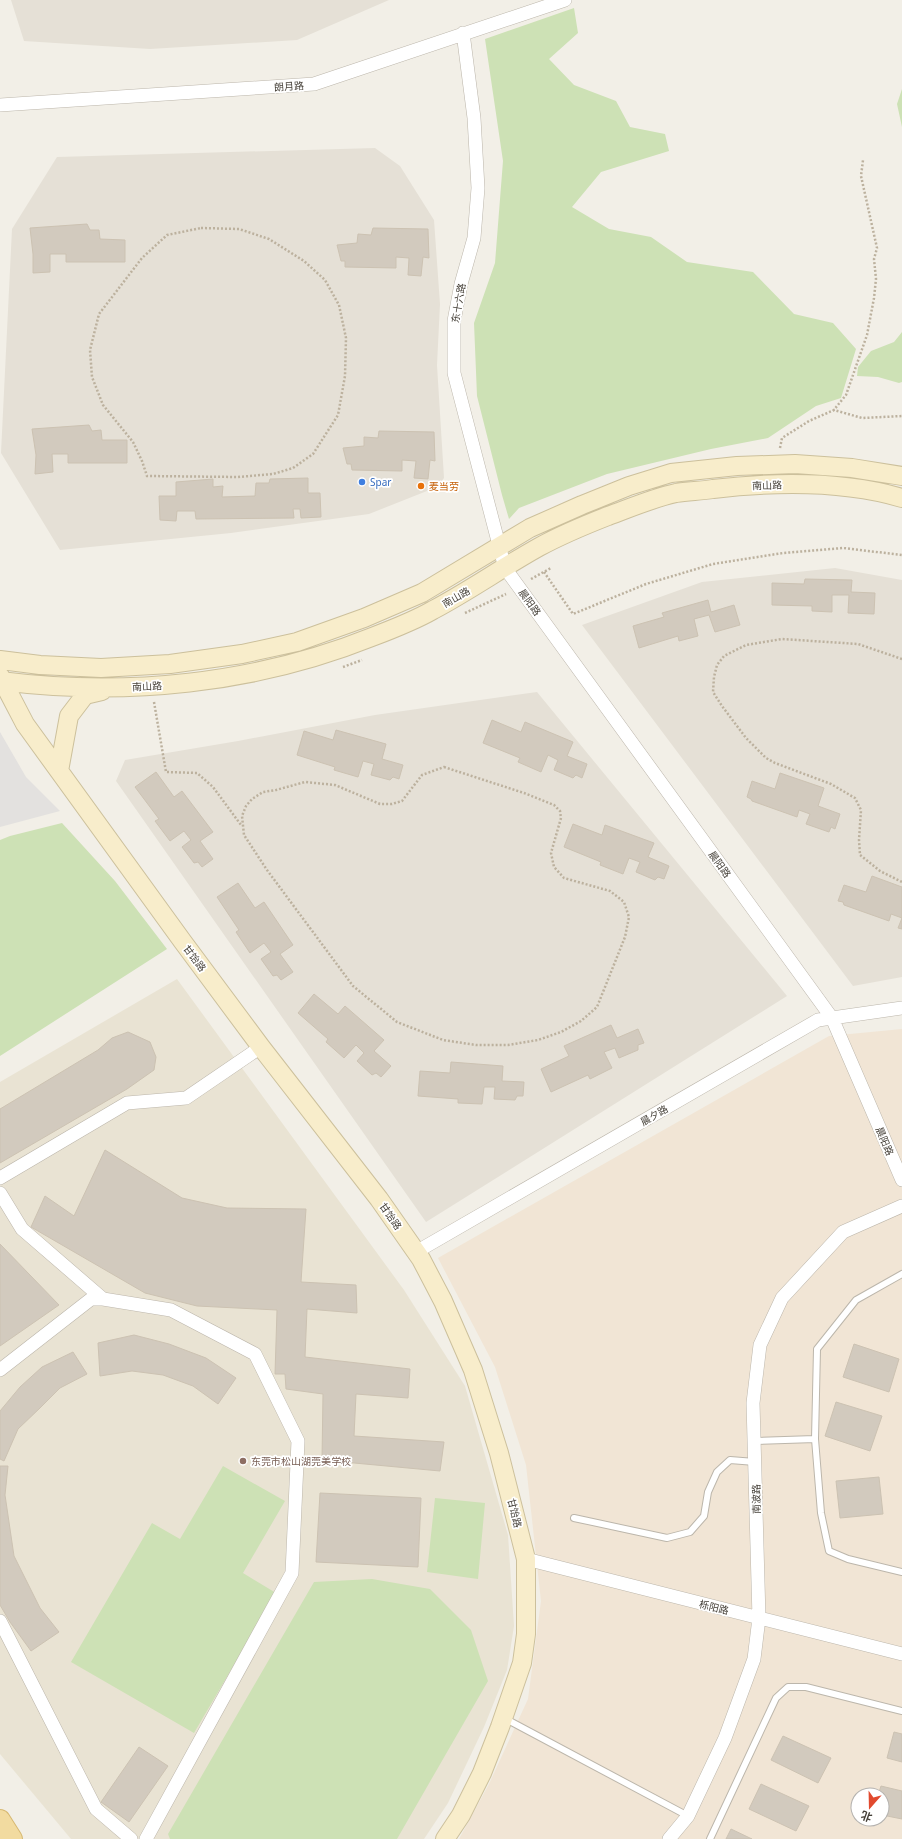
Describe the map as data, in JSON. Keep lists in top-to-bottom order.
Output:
{
  "streets": {
    "main road": ["南山路", "甘饴路"],
    "street": [
      "朗月路",
      "东十六路",
      "晨阳路",
      "晨夕路",
      "南波路",
      "栎阳路"
    ]
  },
  "crossings": [
    ["朗月路", "东十六路"],
    ["东十六路", "南山路"],
    ["东十六路", "晨阳路"],
    ["南山路", "晨阳路"],
    ["南山路", "甘饴路"],
    ["晨阳路", "晨夕路"],
    ["甘饴路", "晨夕路"],
    ["甘饴路", "栎阳路"],
    ["南波路", "栎阳路"]
  ],
  "places": ["Spar", "麦当劳", "东莞市松山湖莞美学校"],
  "north": "bottom"
}
